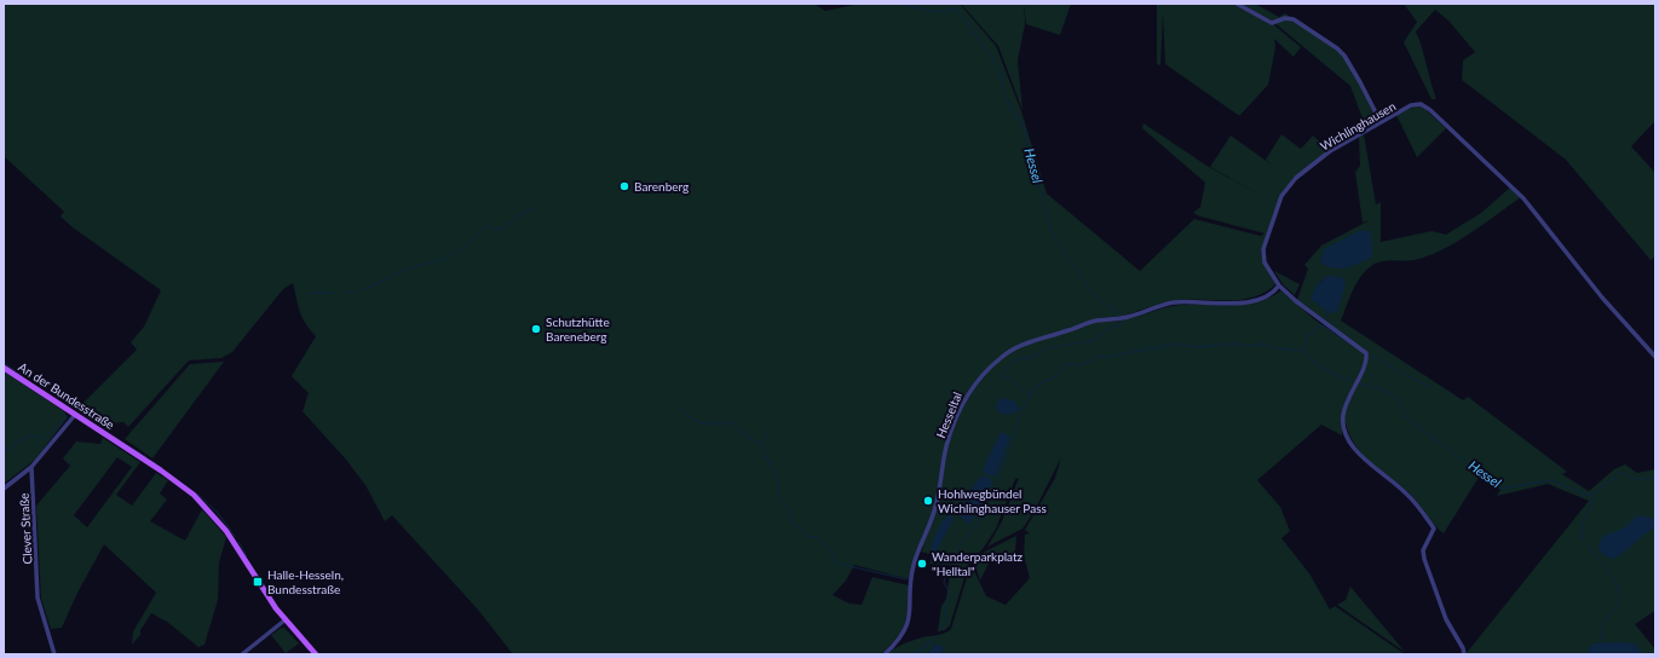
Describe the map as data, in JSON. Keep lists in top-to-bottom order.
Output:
{
  "streets": {
    "main road": ["An der Bundesstraße"],
    "street": ["Wichlinghausen", "Hesseltal", "Clever Straße"]
  },
  "crossings": [
    ["Wichlinghausen", "Hesseltal"]
  ],
  "water": ["Hessel"],
  "places": {
    "other": [
      "Barenberg",
      "Schutzhütte Bareneberg",
      "Hohlwegbündel Wichlinghauser Pass",
      "Wanderparkplatz \"Helltal\""
    ],
    "transit": ["Halle-Hesseln, Bundesstraße"]
  }
}
